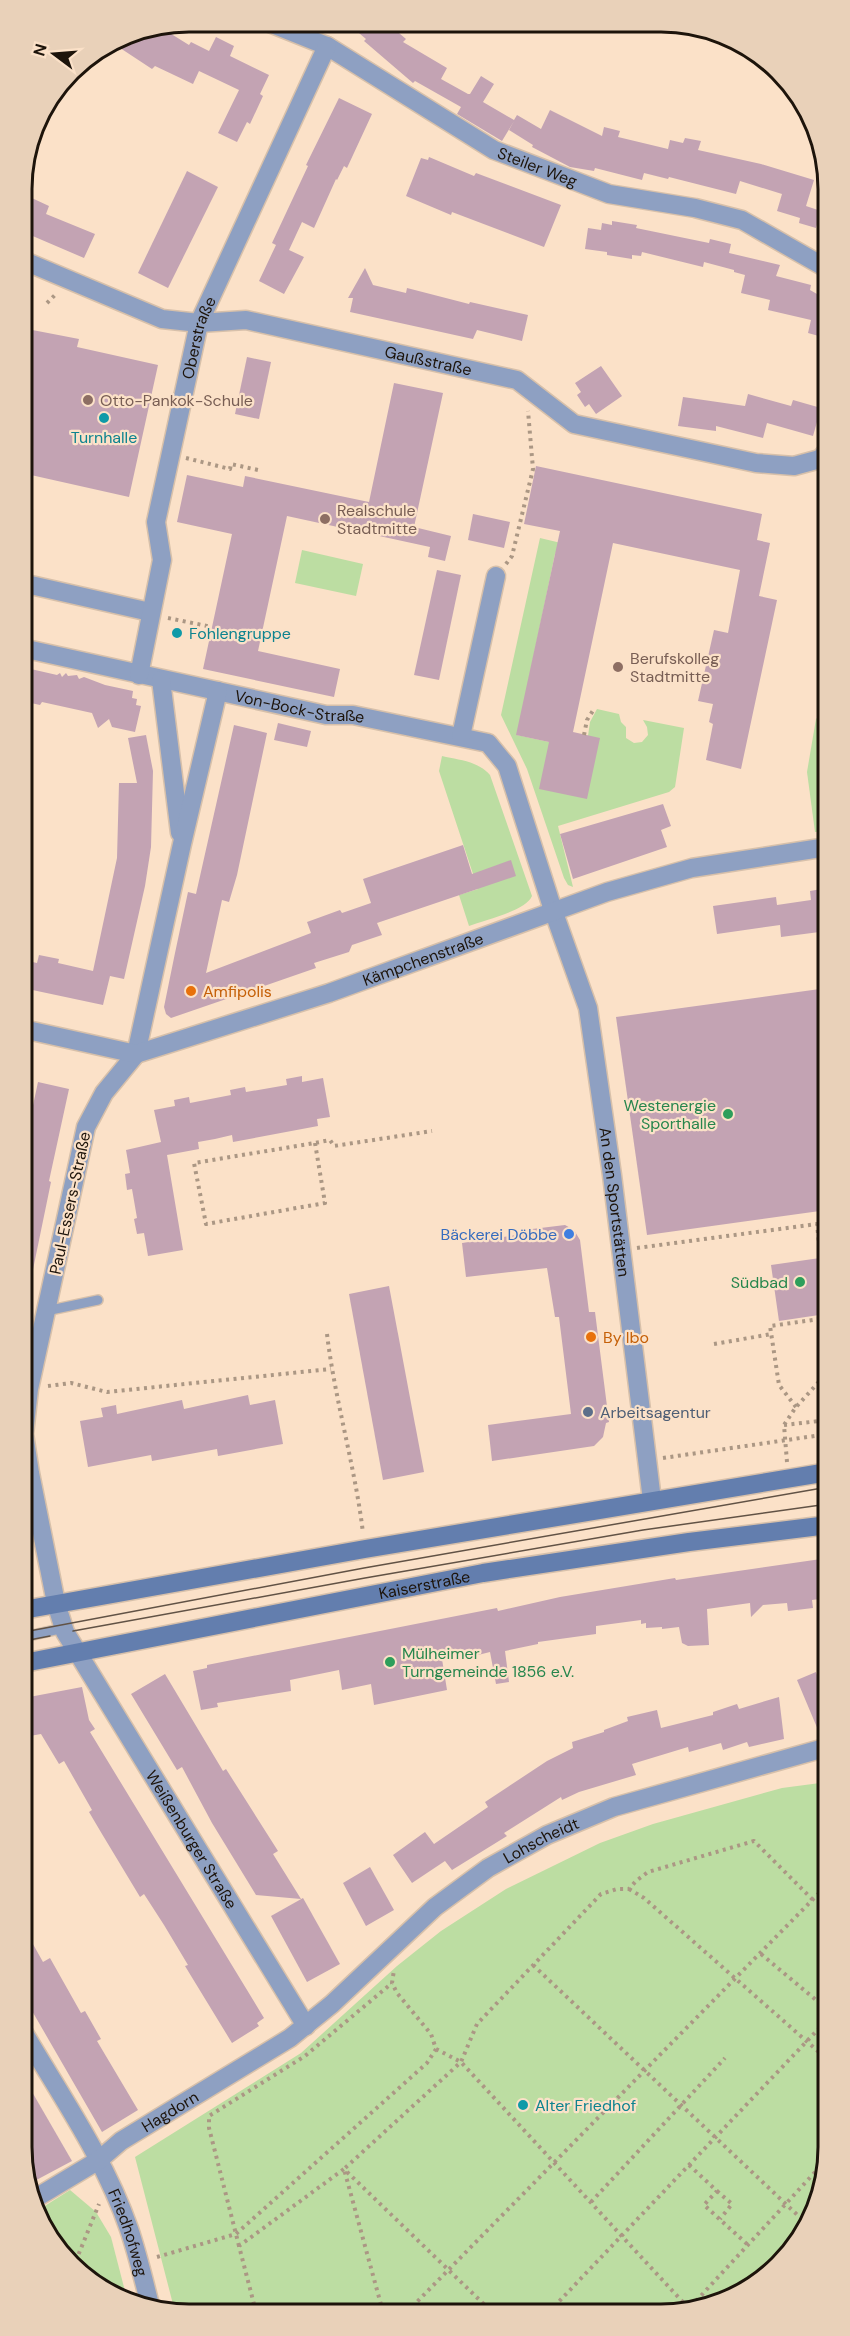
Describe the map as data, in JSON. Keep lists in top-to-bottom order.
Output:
{
  "streets": {
    "main road": ["Kaiserstraße"],
    "street": [
      "Steiler Weg",
      "Oberstraße",
      "Gaußstraße",
      "Von-Bock-Straße",
      "Kämpchenstraße",
      "An den Sportstätten",
      "Paul-Essers-Straße",
      "Weißenburger Straße",
      "Lohscheidt",
      "Hagdorn",
      "Friedhofweg"
    ]
  },
  "crossings": [
    ["Steiler Weg", "Oberstraße"],
    ["Oberstraße", "Gaußstraße"],
    ["Oberstraße", "Von-Bock-Straße"],
    ["Von-Bock-Straße", "Kämpchenstraße"],
    ["Von-Bock-Straße", "An den Sportstätten"],
    ["Von-Bock-Straße", "Paul-Essers-Straße"],
    ["Kämpchenstraße", "An den Sportstätten"],
    ["Kämpchenstraße", "Paul-Essers-Straße"],
    ["Paul-Essers-Straße", "Weißenburger Straße"],
    ["Kaiserstraße", "Weißenburger Straße"],
    ["Weißenburger Straße", "Lohscheidt"],
    ["Weißenburger Straße", "Hagdorn"],
    ["Lohscheidt", "Hagdorn"],
    ["Hagdorn", "Friedhofweg"]
  ],
  "places": [
    "Otto-Pankok-Schule",
    "Turnhalle",
    "Realschule Stadtmitte",
    "Fohlengruppe",
    "Berufskolleg Stadtmitte",
    "Amfipolis",
    "Westenergie Sporthalle",
    "Bäckerei Döbbe",
    "Südbad",
    "By Ibo",
    "Arbeitsagentur",
    "Mülheimer Turngemeinde 1856 e.V.",
    "Alter Friedhof"
  ],
  "north": "left"
}
